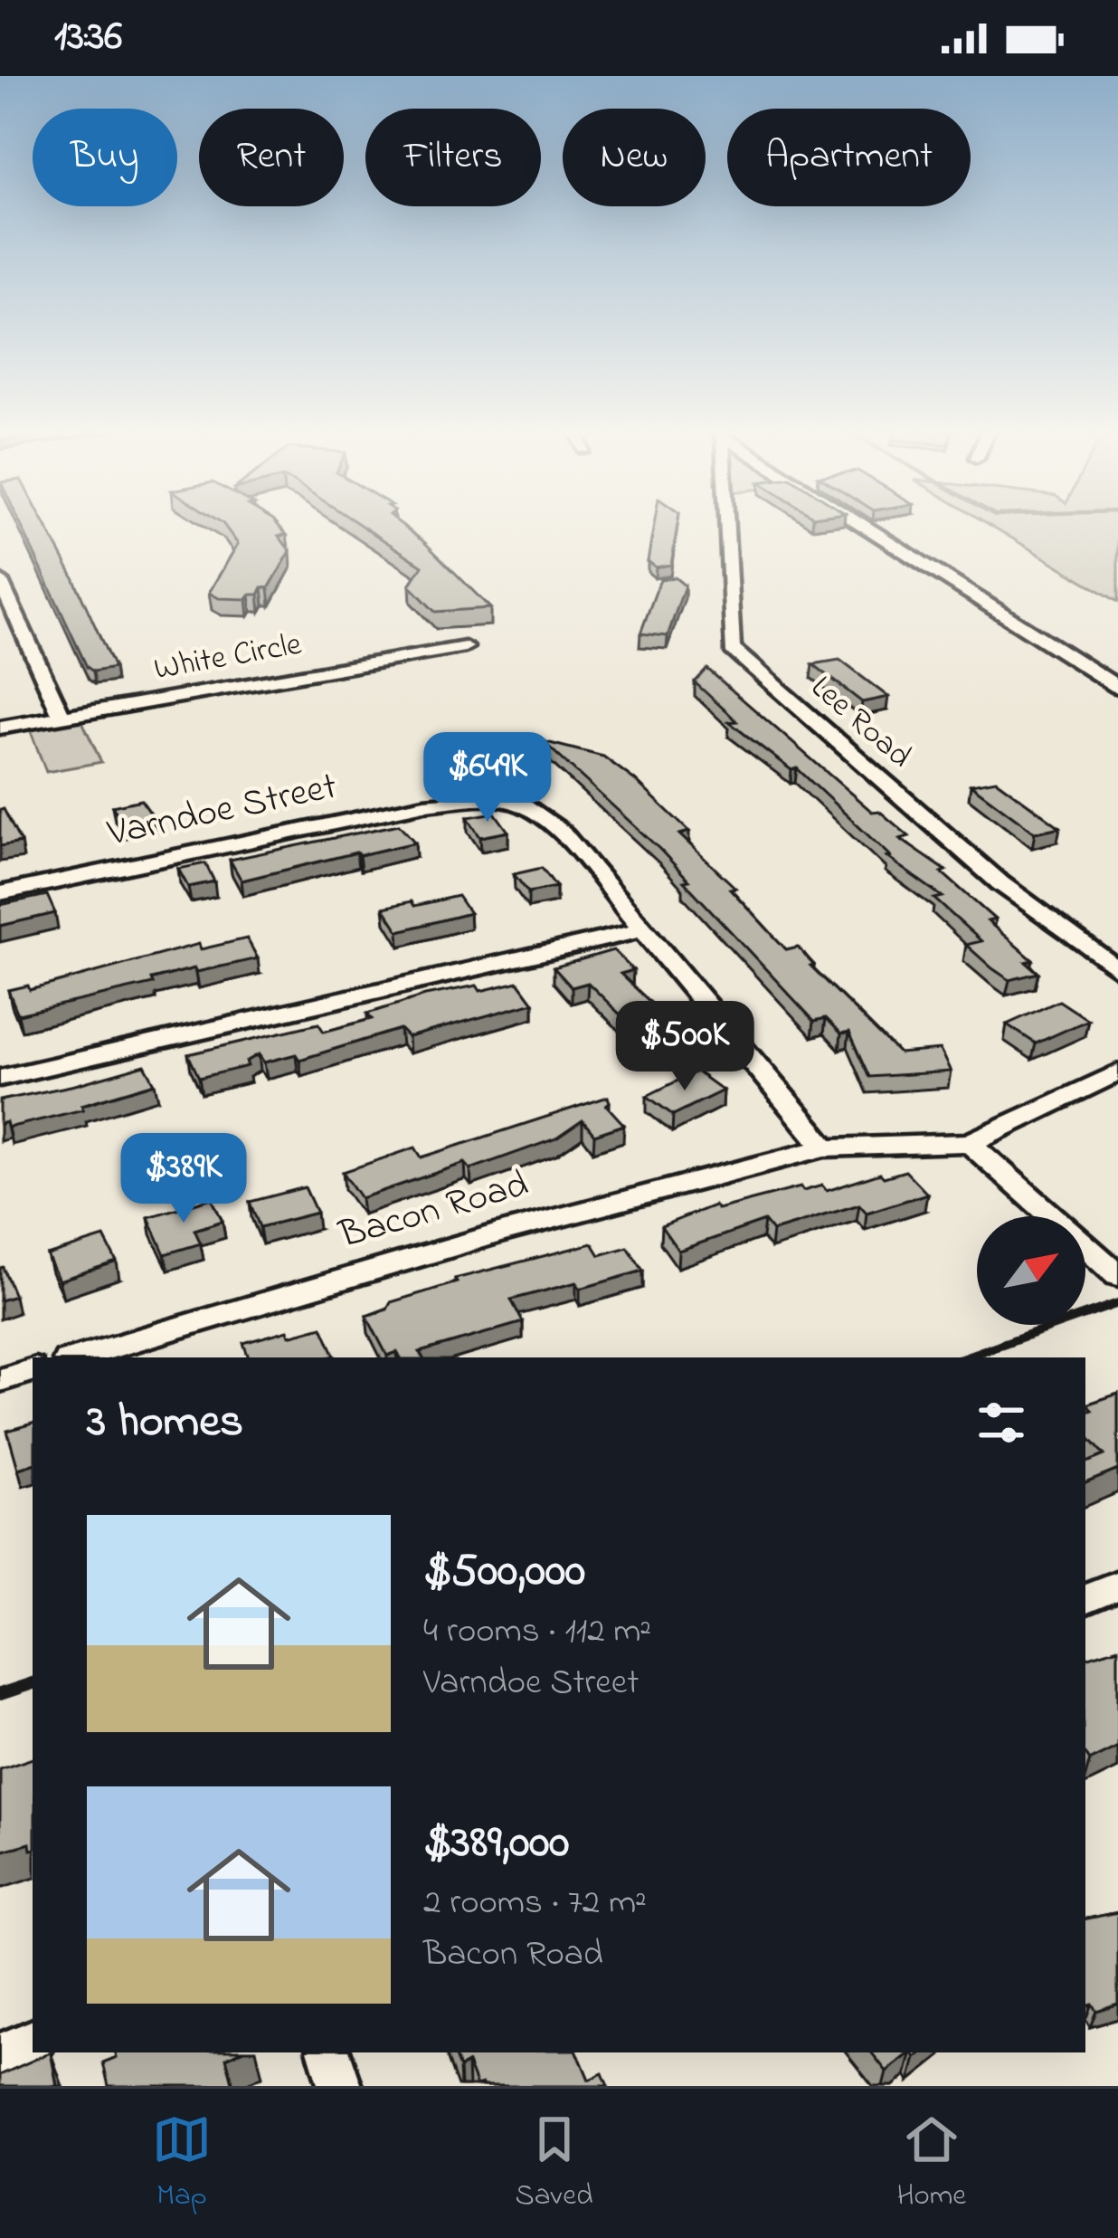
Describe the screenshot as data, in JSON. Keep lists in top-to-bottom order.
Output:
{
  "streets": {
    "street": [
      "White Circle",
      "Lee Road",
      "Varndoe Street",
      "Bacon Road"
    ]
  },
  "crossings": [
    ["Varndoe Street", "Bacon Road"]
  ],
  "north": "top right",
  "page": {
    "status": "13:36",
    "chip": [
      "Buy",
      "Rent",
      "Filters",
      "New",
      "Apartment"
    ],
    "price": ["$649K", "$500K", "$389K"],
    "heading": "3 homes",
    "list": [
      {
        "name": "$500,000",
        "note": "4 rooms · 112 m² · Varndoe Street"
      },
      {
        "name": "$389,000",
        "note": "2 rooms · 72 m² · Bacon Road"
      }
    ],
    "tabs": ["Map", "Saved", "Home"]
  }
}
